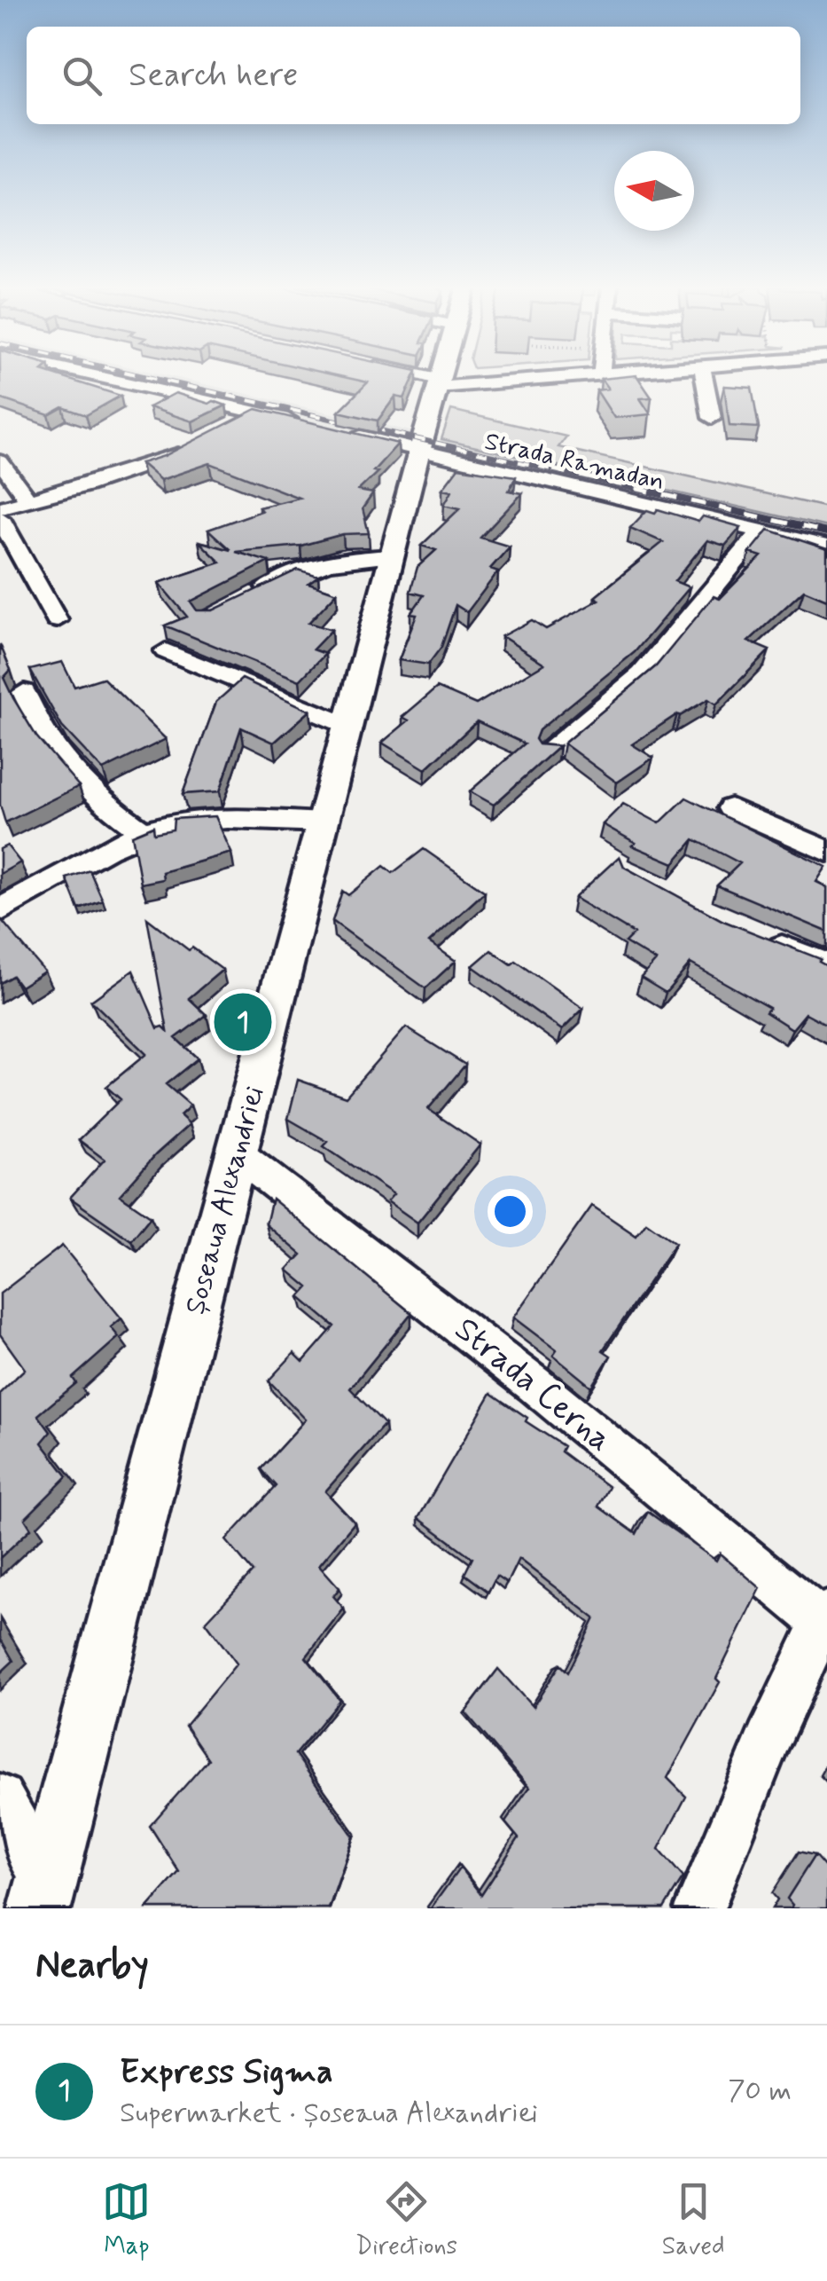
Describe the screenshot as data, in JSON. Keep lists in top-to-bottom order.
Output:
{
  "streets": {
    "main road": ["Șoseaua Alexandriei"],
    "street": ["Strada Ramadan", "Strada Cerna"]
  },
  "crossings": [
    ["Strada Ramadan", "Șoseaua Alexandriei"],
    ["Șoseaua Alexandriei", "Strada Cerna"]
  ],
  "north": "left",
  "page": {
    "search": "Search here",
    "pins": "1",
    "heading": "Nearby",
    "list": [
      {
        "mark": "1",
        "name": "Express Sigma",
        "note": "Supermarket · Șoseaua Alexandriei",
        "value": "70 m"
      }
    ],
    "nav": ["Map", "Directions", "Saved"]
  }
}
